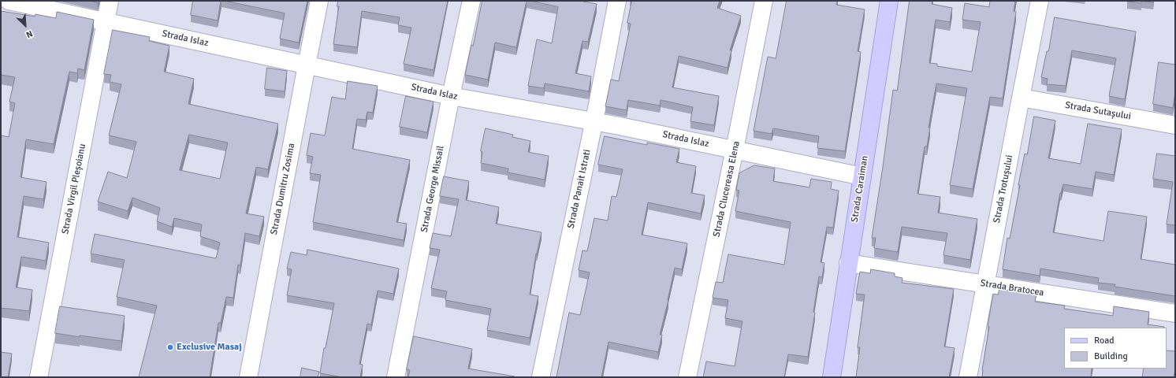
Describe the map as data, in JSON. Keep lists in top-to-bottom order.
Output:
{
  "streets": {
    "street": [
      "Strada Islaz",
      "Strada Sutașului",
      "Strada Virgil Pleșoianu",
      "Strada Dumitru Zosima",
      "Strada George Missail",
      "Strada Panait Istrati",
      "Strada Clucereasa Elena",
      "Strada Caraiman",
      "Strada Trotușului",
      "Strada Bratocea"
    ]
  },
  "crossings": [
    ["Strada Islaz", "Strada Virgil Pleșoianu"],
    ["Strada Islaz", "Strada Dumitru Zosima"],
    ["Strada Islaz", "Strada George Missail"],
    ["Strada Islaz", "Strada Panait Istrati"],
    ["Strada Islaz", "Strada Clucereasa Elena"],
    ["Strada Islaz", "Strada Caraiman"],
    ["Strada Sutașului", "Strada Trotușului"],
    ["Strada Caraiman", "Strada Bratocea"],
    ["Strada Trotușului", "Strada Bratocea"]
  ],
  "places": ["Exclusive Masaj"],
  "legend": ["Road", "Building"],
  "north": "bottom right"
}
